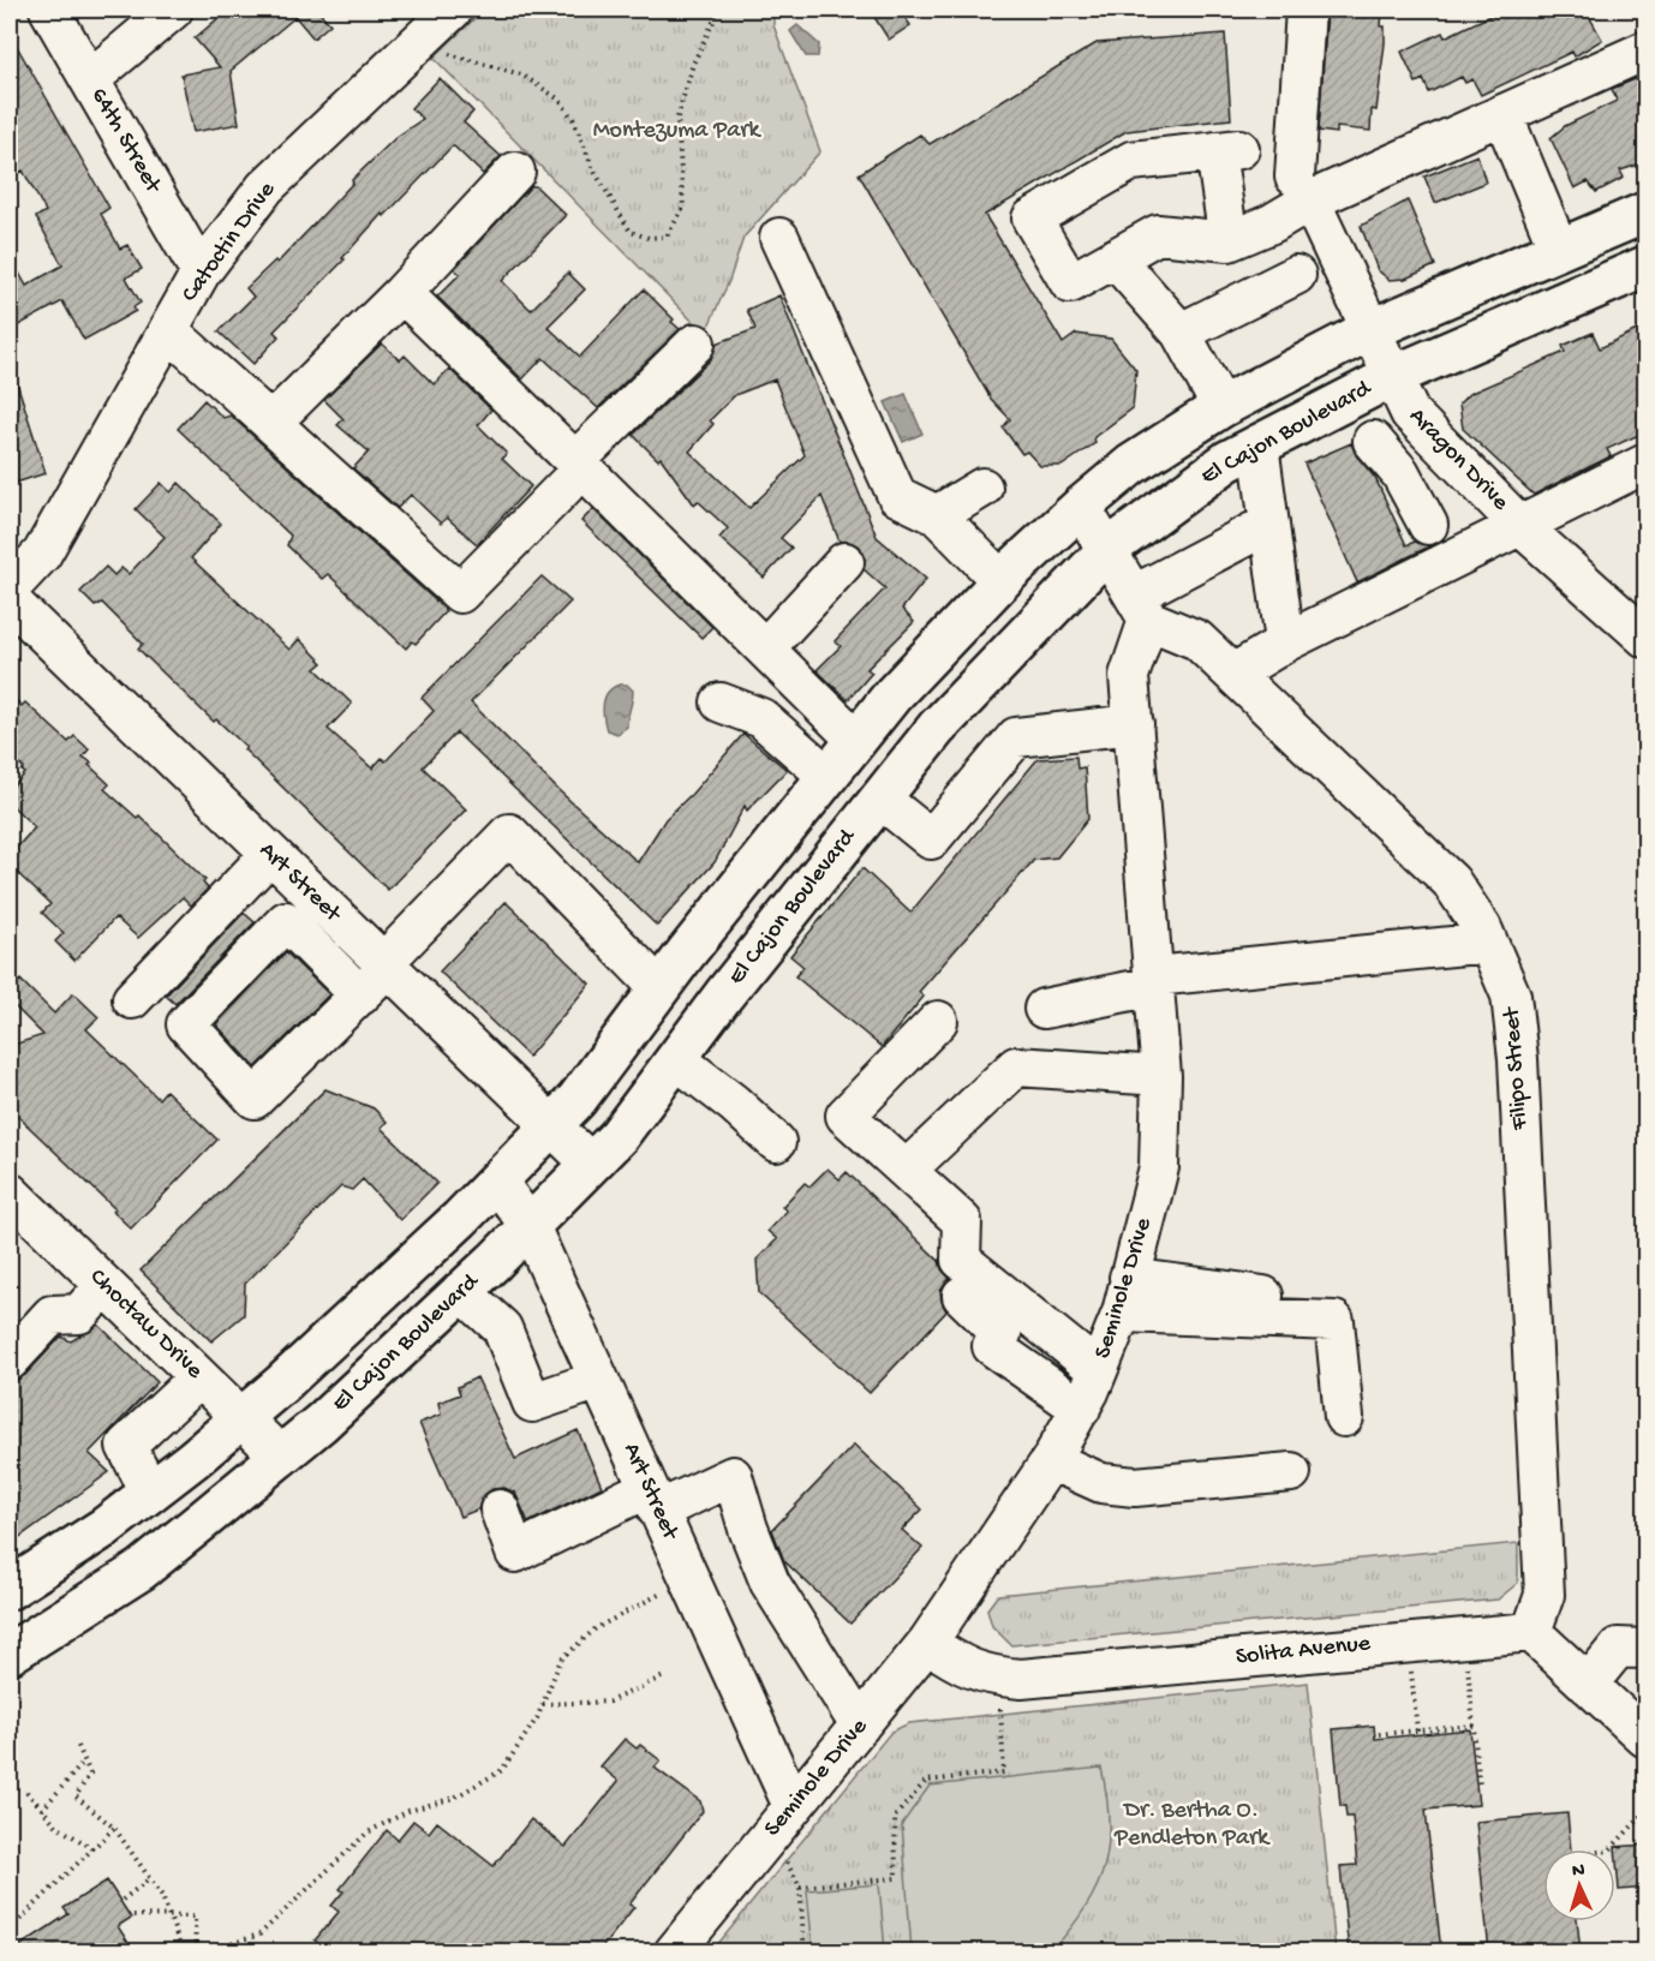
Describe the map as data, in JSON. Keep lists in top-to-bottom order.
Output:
{
  "streets": {
    "main road": ["El Cajon Boulevard"],
    "street": [
      "64th Street",
      "Catoctin Drive",
      "Aragon Drive",
      "Art Street",
      "Filipo Street",
      "Seminole Drive",
      "Choctaw Drive",
      "Solita Avenue"
    ]
  },
  "crossings": [
    ["64th Street", "Catoctin Drive"],
    ["El Cajon Boulevard", "Aragon Drive"],
    ["El Cajon Boulevard", "Art Street"],
    ["El Cajon Boulevard", "Choctaw Drive"],
    ["Art Street", "Seminole Drive"],
    ["Filipo Street", "Seminole Drive"],
    ["Filipo Street", "Solita Avenue"],
    ["Seminole Drive", "Solita Avenue"]
  ],
  "parks": ["Montezuma Park", "Dr. Bertha O. Pendleton Park"],
  "north": "top"
}
